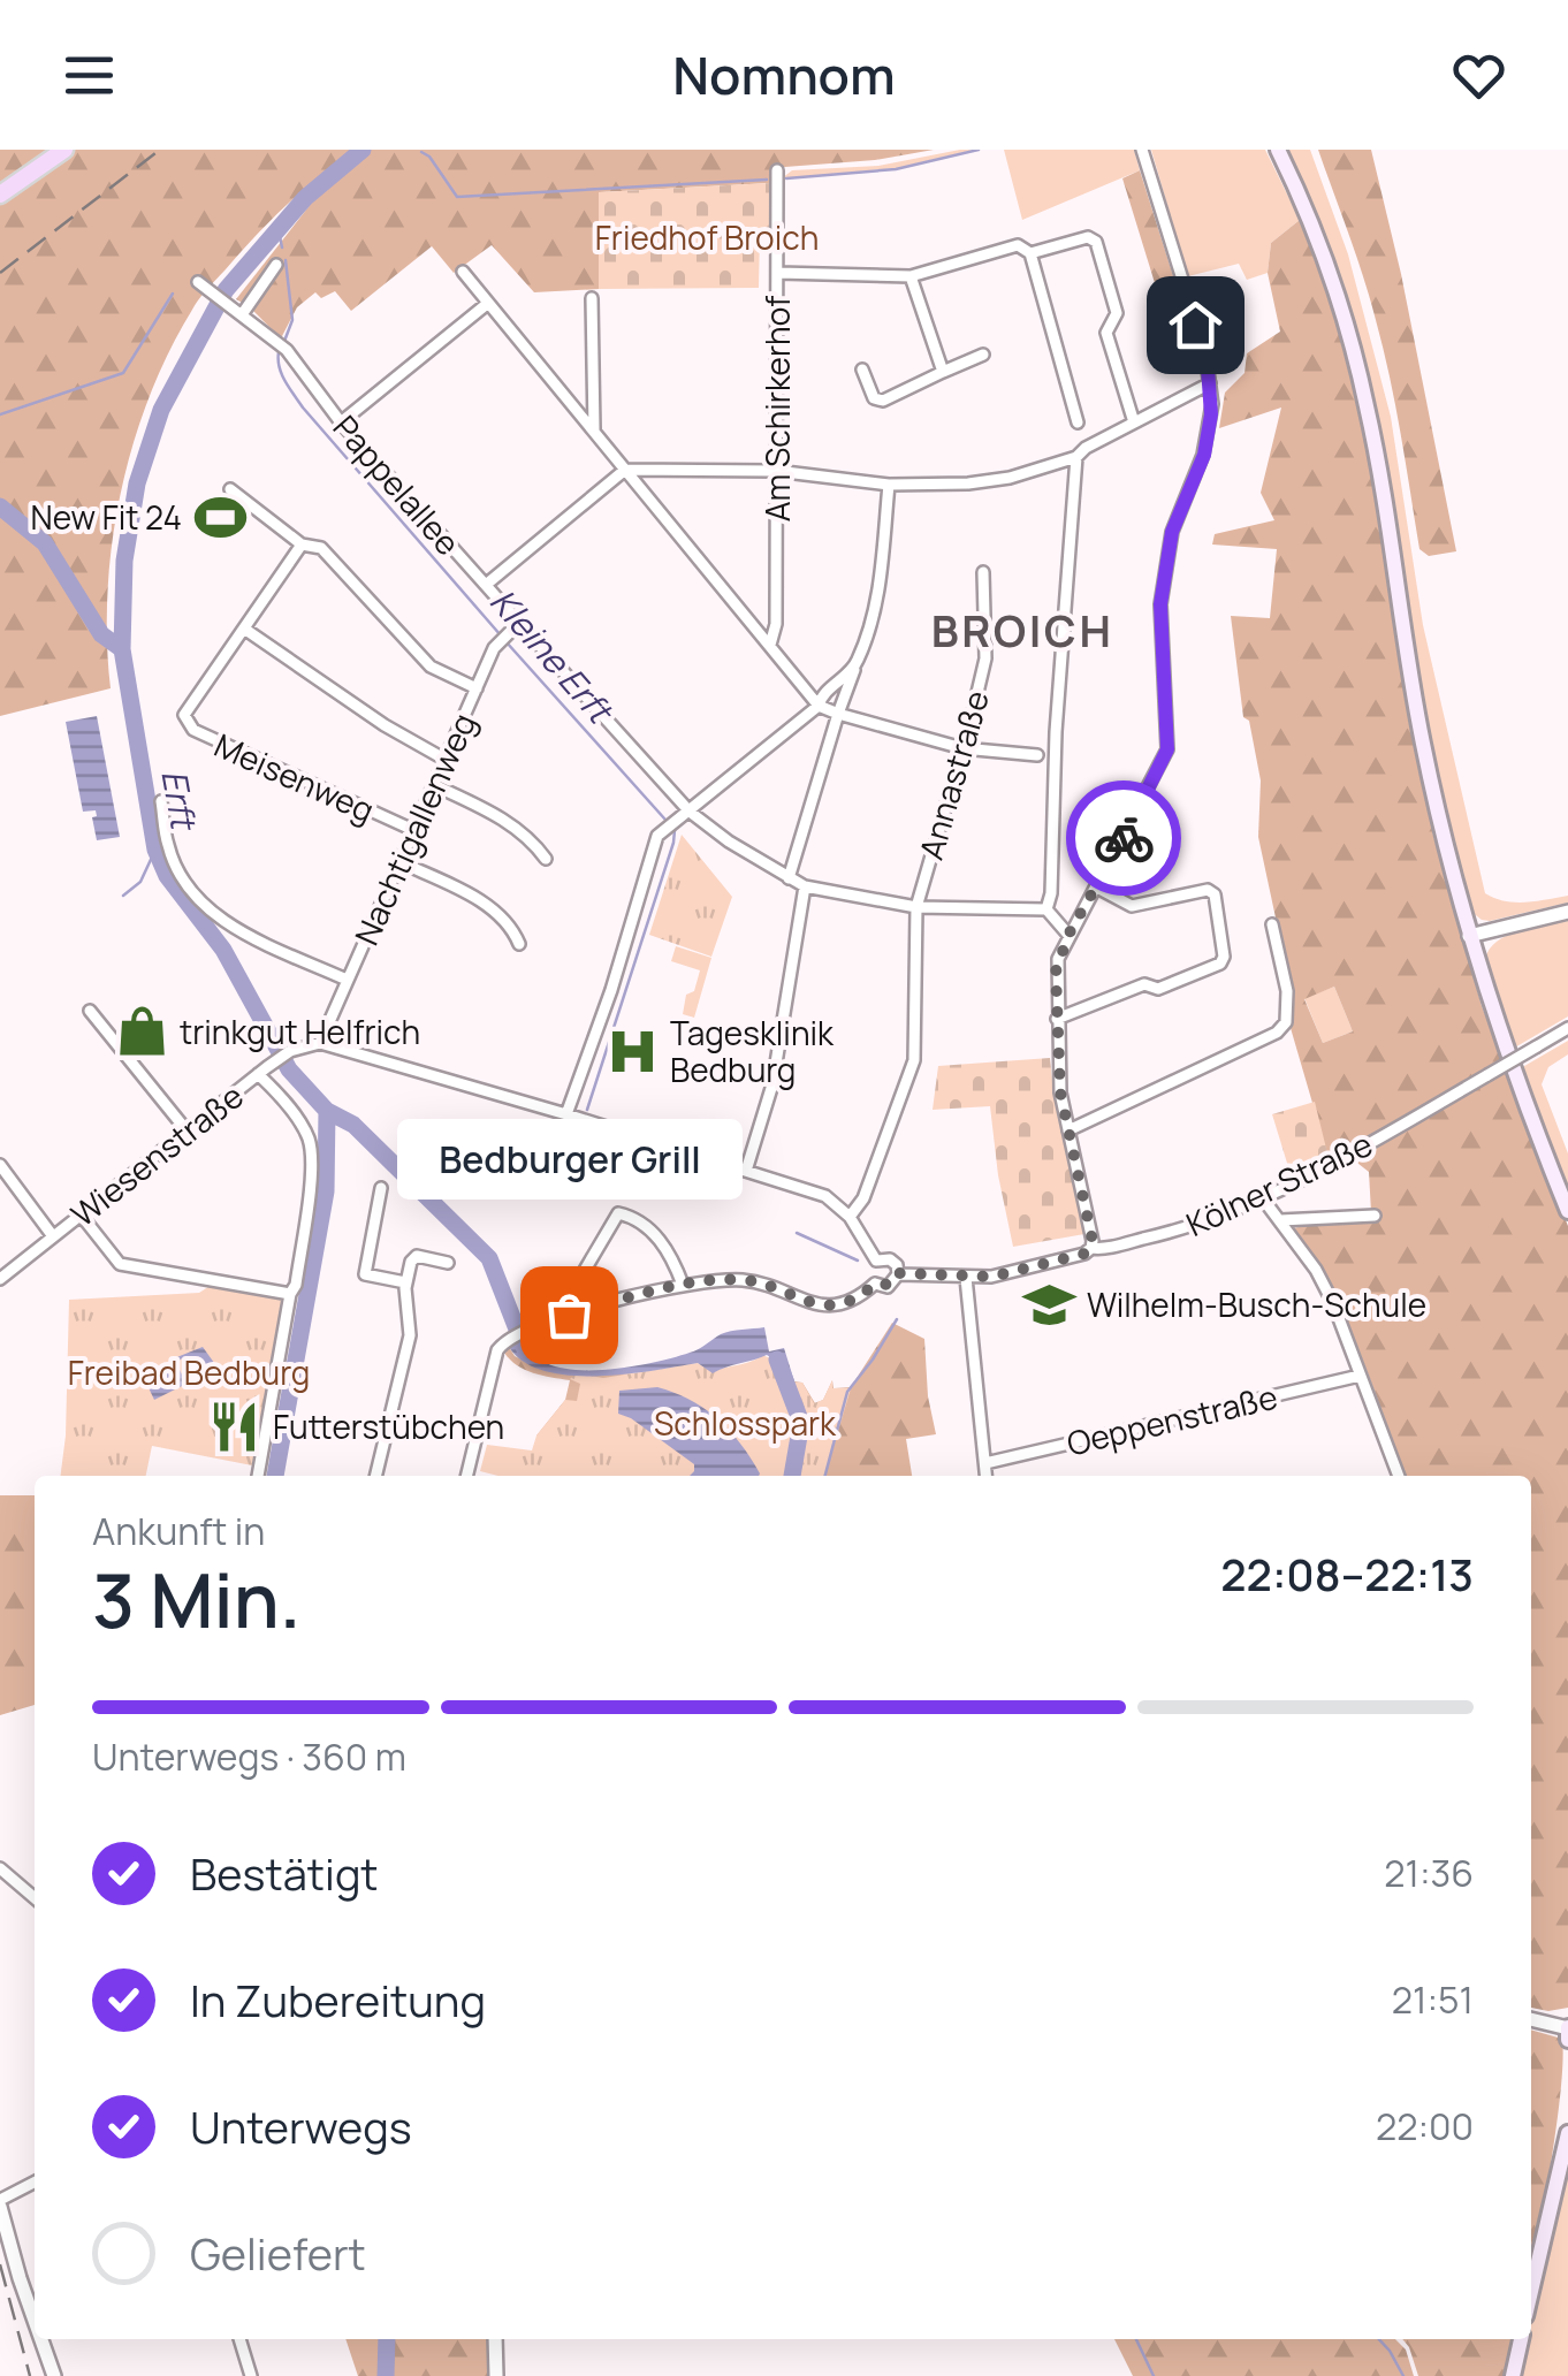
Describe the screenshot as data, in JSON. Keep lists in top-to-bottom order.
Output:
{
  "streets": {
    "street": [
      "Am Schirkerhof",
      "Pappelallee",
      "Annastraße",
      "Meisenweg",
      "Nachtigallenweg",
      "Wiesenstraße",
      "Kölner Straße",
      "Oeppenstraße"
    ]
  },
  "crossings": [
    ["Pappelallee", "Annastraße"],
    ["Pappelallee", "Nachtigallenweg"],
    ["Meisenweg", "Nachtigallenweg"],
    ["Nachtigallenweg", "Wiesenstraße"]
  ],
  "districts": ["BROICH"],
  "water": ["Kleine Erft", "Erft"],
  "parks": ["Friedhof Broich", "Freibad Bedburg", "Schlosspark"],
  "places": {
    "sports": ["New Fit 24"],
    "shop": ["trinkgut Helfrich"],
    "hospital": ["Tagesklinik Bedburg"],
    "school or university": ["Wilhelm-Busch-Schule"],
    "other": ["Bedburger Grill"],
    "restaurant": ["Futterstübchen"]
  },
  "page": {
    "header": "Nomnom",
    "bubble": "Bedburger Grill",
    "heading": ["3 Min.", "Ankunft in", "22:08–22:13"],
    "bar": "Unterwegs · 360 m",
    "list": [
      ["Bestätigt", "21:36"],
      ["In Zubereitung", "21:51"],
      ["Unterwegs", "22:00"],
      "Geliefert"
    ]
  }
}
